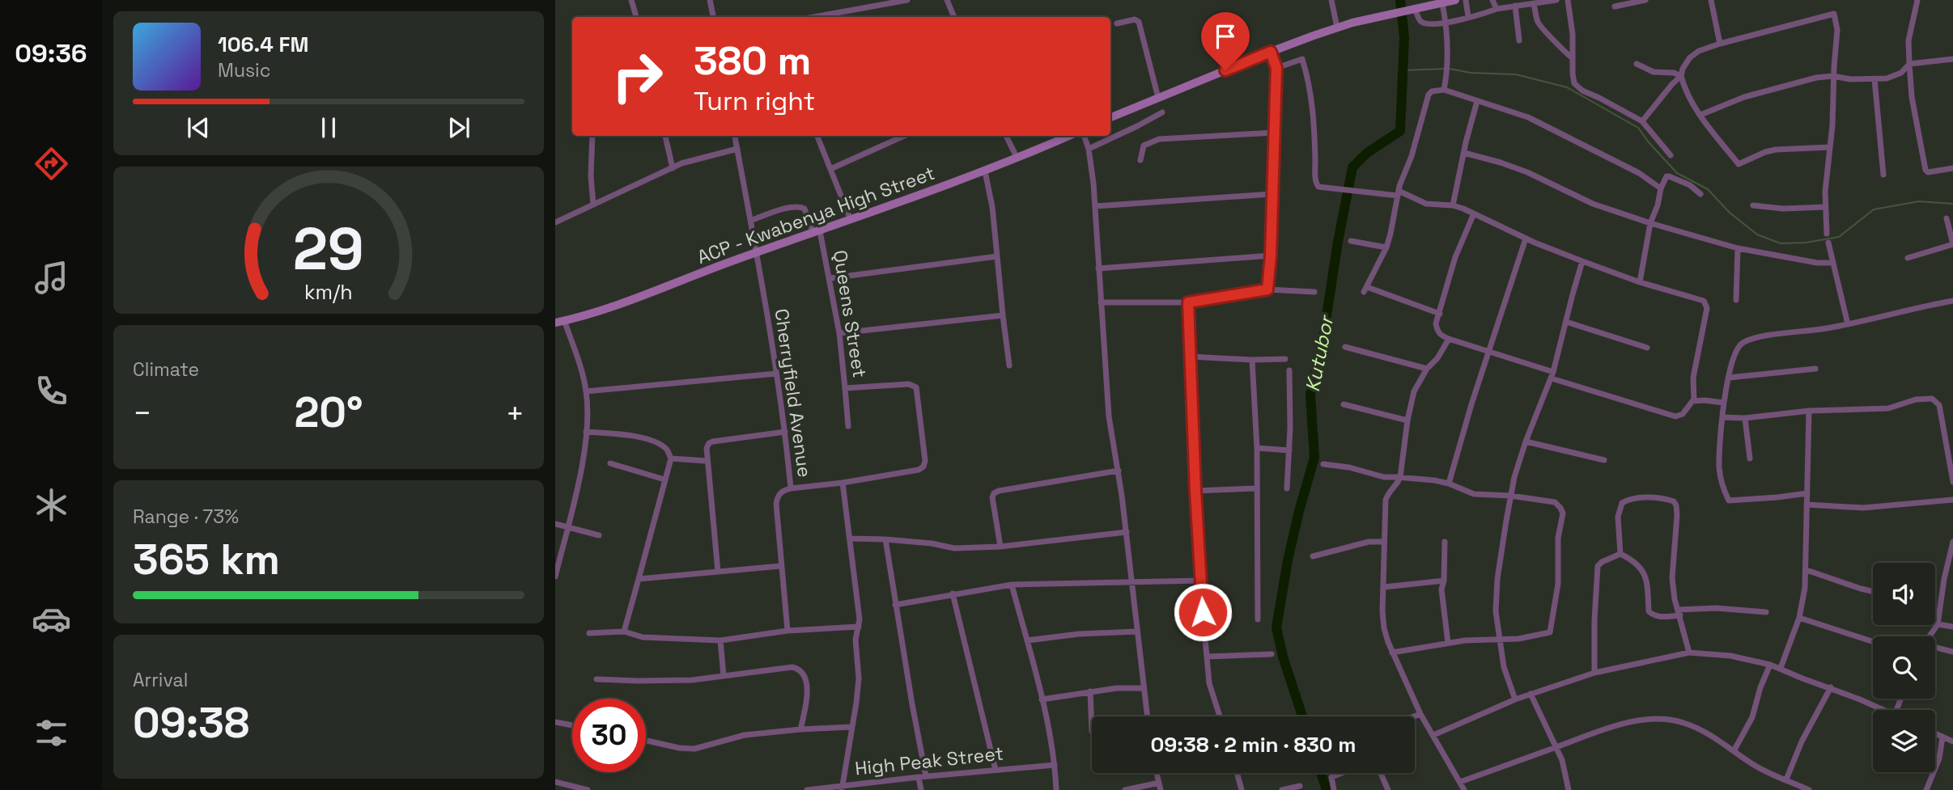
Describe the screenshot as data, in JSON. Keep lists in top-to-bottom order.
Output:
{
  "streets": {
    "main road": ["ACP - Kwabenya High Street"],
    "street": ["Queens Street", "Cherryfield Avenue", "High Peak Street"]
  },
  "crossings": [
    ["ACP - Kwabenya High Street", "Queens Street"],
    ["ACP - Kwabenya High Street", "Cherryfield Avenue"],
    ["Queens Street", "Cherryfield Avenue"]
  ],
  "water": ["Kutubor"],
  "page": {
    "tabs": "09:36",
    "turn": ["380 m", "Turn right"],
    "song": ["106.4 FM", "Music"],
    "tile": [
      "Climate",
      ["Range · 73%", "365 km"],
      ["Arrival", "09:38"]
    ],
    "heat": ["−", "20°", "+"],
    "limit": "30",
    "trip": "09:38 · 2 min · 830 m",
    "gauge": ["29", "km/h"]
  }
}
